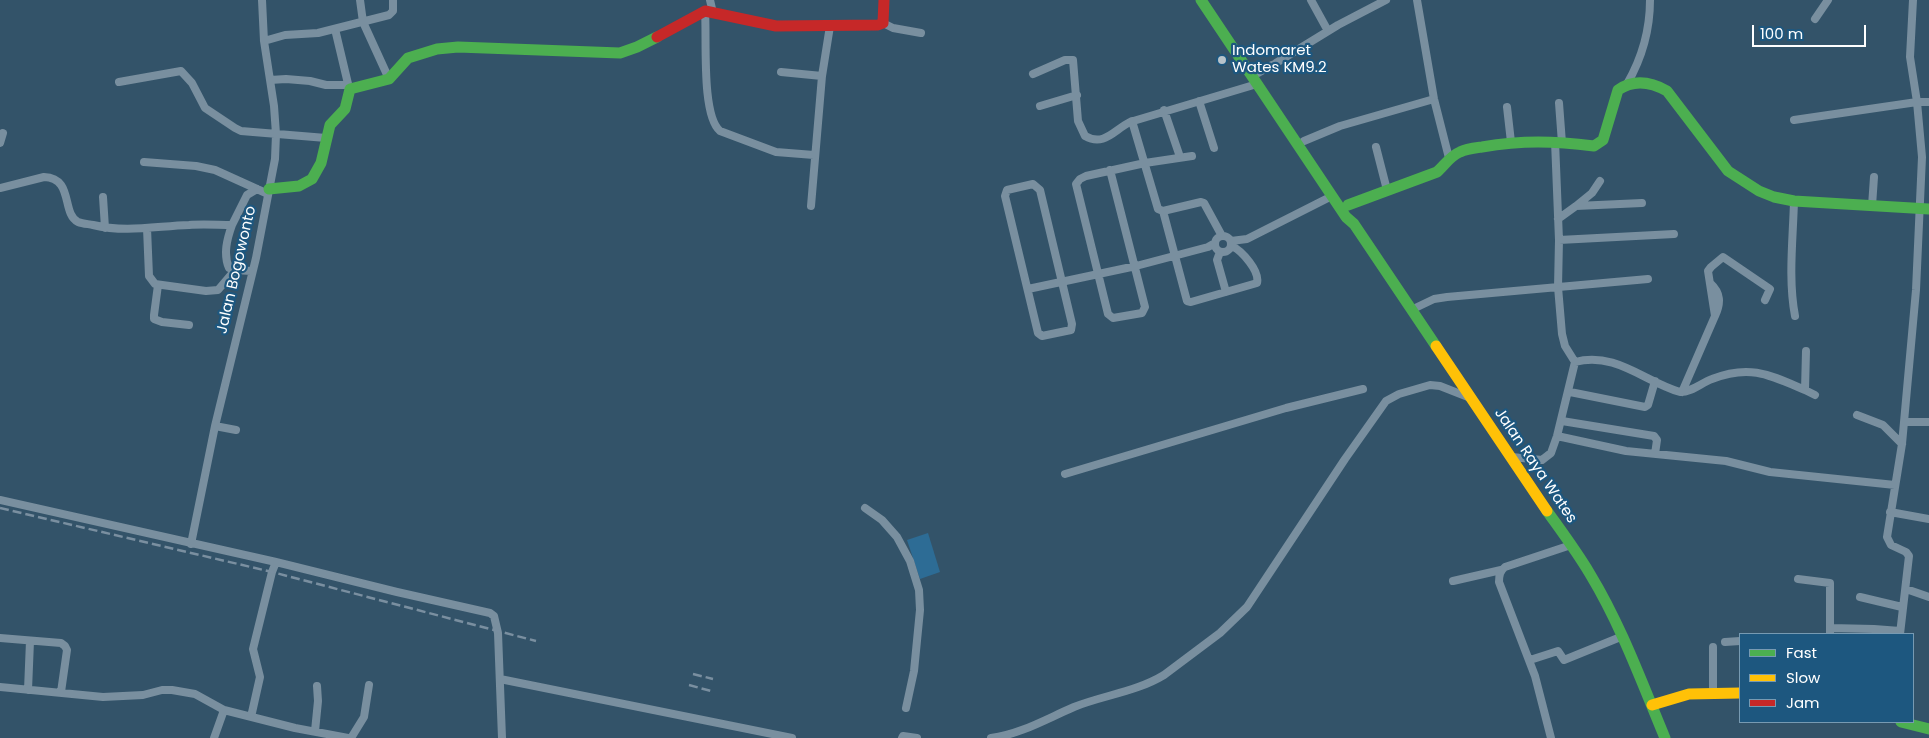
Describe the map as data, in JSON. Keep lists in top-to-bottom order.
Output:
{
  "streets": {
    "main road": ["Jalan Raya Wates"],
    "street": ["Jalan Bogowonto"]
  },
  "places": ["Indomaret Wates KM9.2"],
  "legend": ["Fast", "Slow", "Jam"],
  "scale_bar": "100 m"
}
